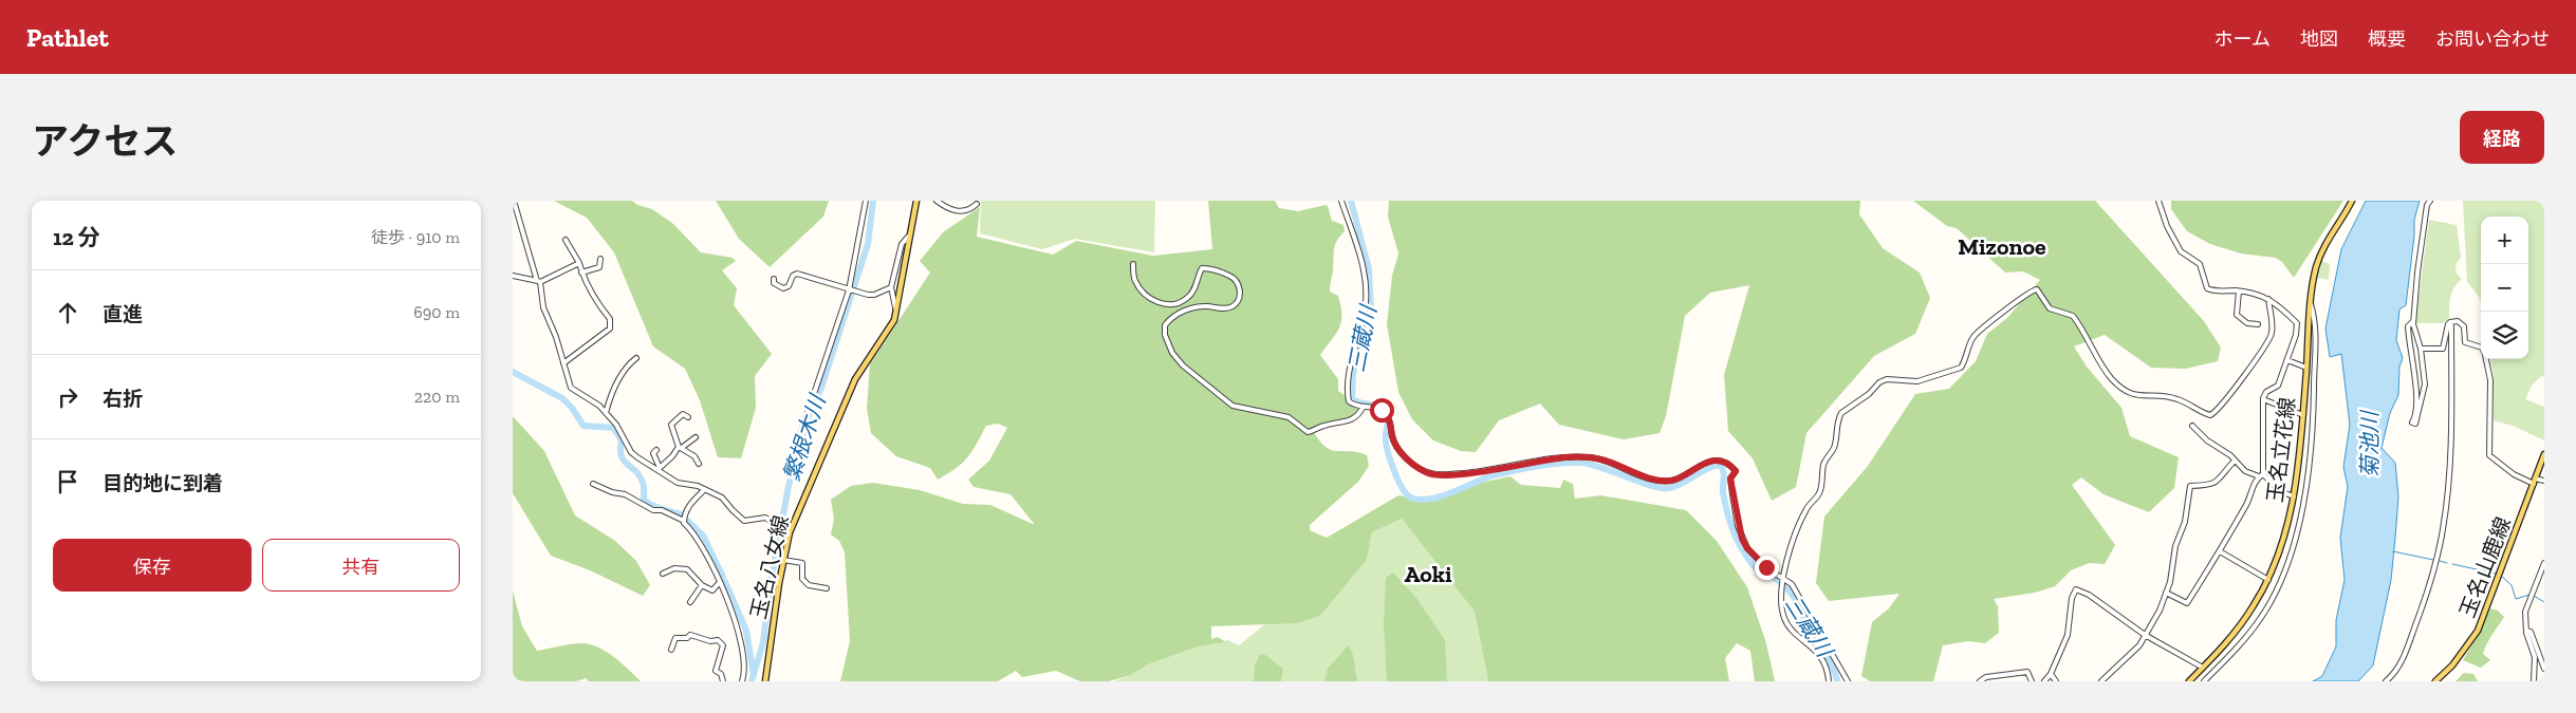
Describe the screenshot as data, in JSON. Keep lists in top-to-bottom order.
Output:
{
  "streets": {
    "main road": ["玉名立花線", "玉名八女線", "玉名山鹿線"]
  },
  "districts": ["Mizonoe", "Aoki"],
  "water": ["三蔵川", "繁根木川", "菊池川"],
  "page": {
    "header": "Pathlet",
    "nav": [
      "ホーム",
      "地図",
      "概要",
      "お問い合わせ"
    ],
    "title": "アクセス",
    "buttons": [
      "経路",
      ["保存", "共有"]
    ],
    "heading": ["12 分", "徒歩 · 910 m"],
    "map_buttons": ["+", "−"],
    "list": [
      ["直進", "690 m"],
      ["右折", "220 m"],
      "目的地に到着"
    ]
  }
}
